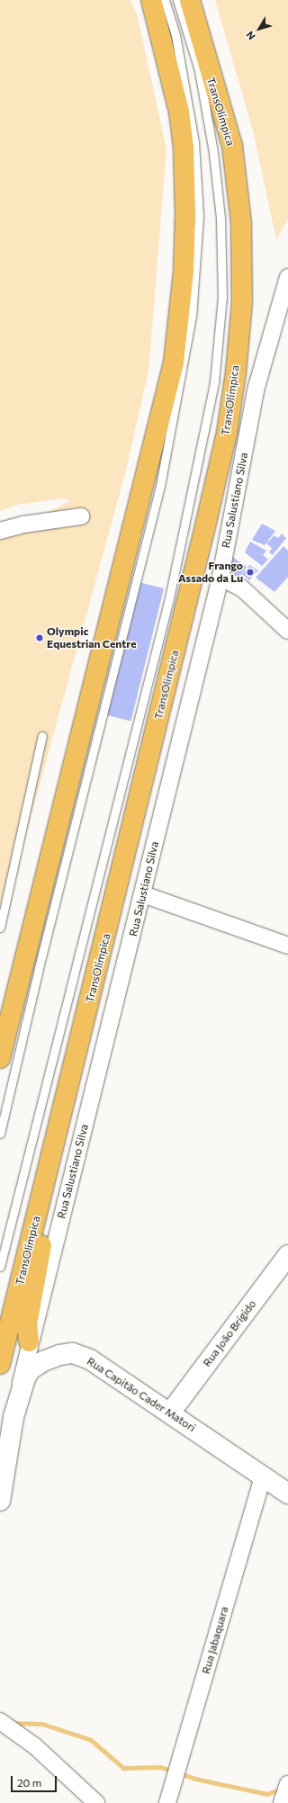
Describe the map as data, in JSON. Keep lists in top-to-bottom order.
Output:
{
  "streets": {
    "highway": ["TransOlímpica"],
    "street": [
      "Rua Salustiano Silva",
      "Rua João Brígido",
      "Rua Capitão Cader Matori",
      "Rua Jabaquara"
    ]
  },
  "crossings": [
    ["Rua Salustiano Silva", "Rua Capitão Cader Matori"],
    ["Rua João Brígido", "Rua Capitão Cader Matori"],
    ["Rua Capitão Cader Matori", "Rua Jabaquara"]
  ],
  "places": ["Frango Assado da Lu", "Olympic Equestrian Centre"],
  "scale_bar": "20 m",
  "north": "bottom left"
}
